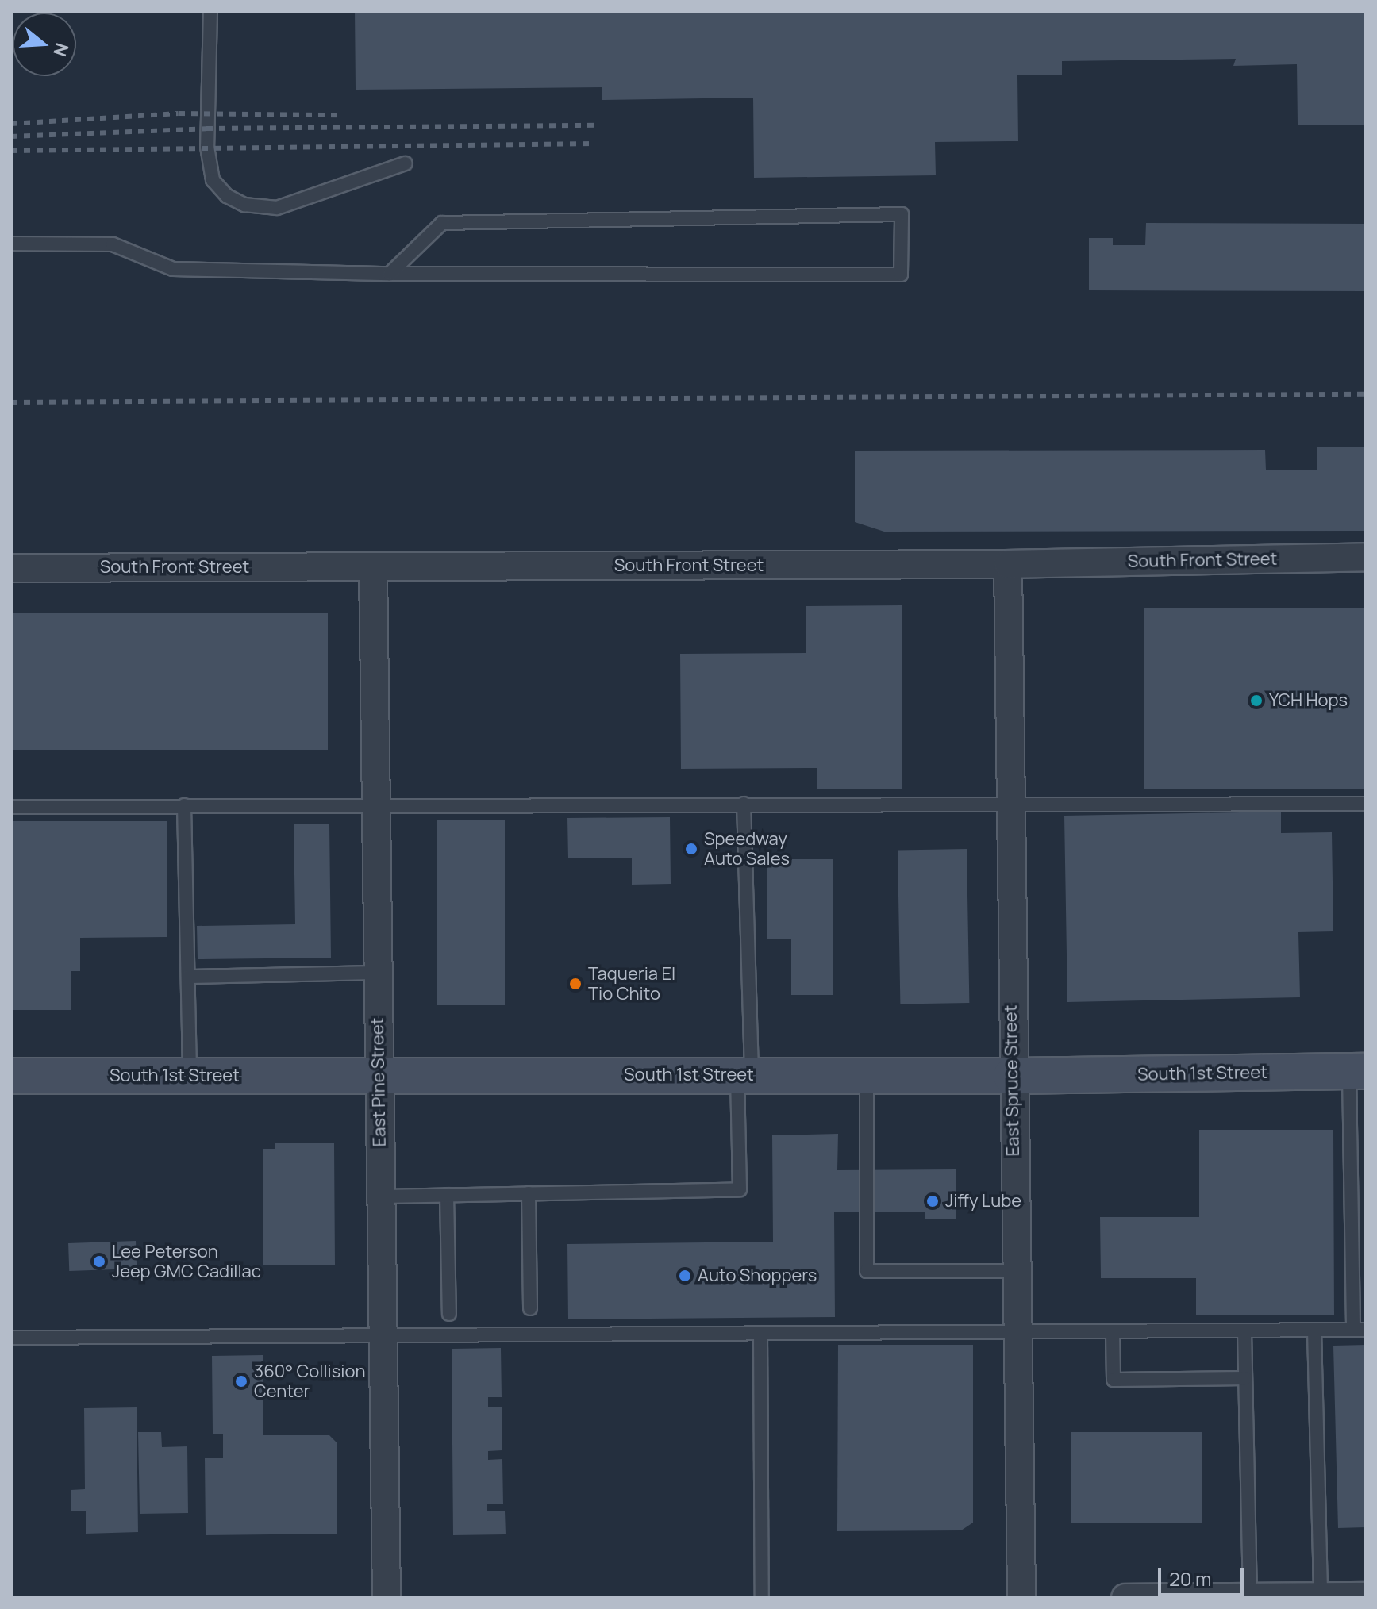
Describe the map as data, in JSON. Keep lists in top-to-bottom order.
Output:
{
  "streets": {
    "main road": ["South 1st Street"],
    "street": ["South Front Street", "East Spruce Street", "East Pine Street"]
  },
  "crossings": [
    ["South Front Street", "East Spruce Street"],
    ["South Front Street", "East Pine Street"],
    ["South 1st Street", "East Spruce Street"],
    ["South 1st Street", "East Pine Street"]
  ],
  "places": [
    "YCH Hops",
    "Speedway Auto Sales",
    "Taqueria El Tio Chito",
    "Jiffy Lube",
    "Lee Peterson Jeep GMC Cadillac",
    "Auto Shoppers",
    "360° Collision Center"
  ],
  "scale_bar": "20 m",
  "north": "right"
}
